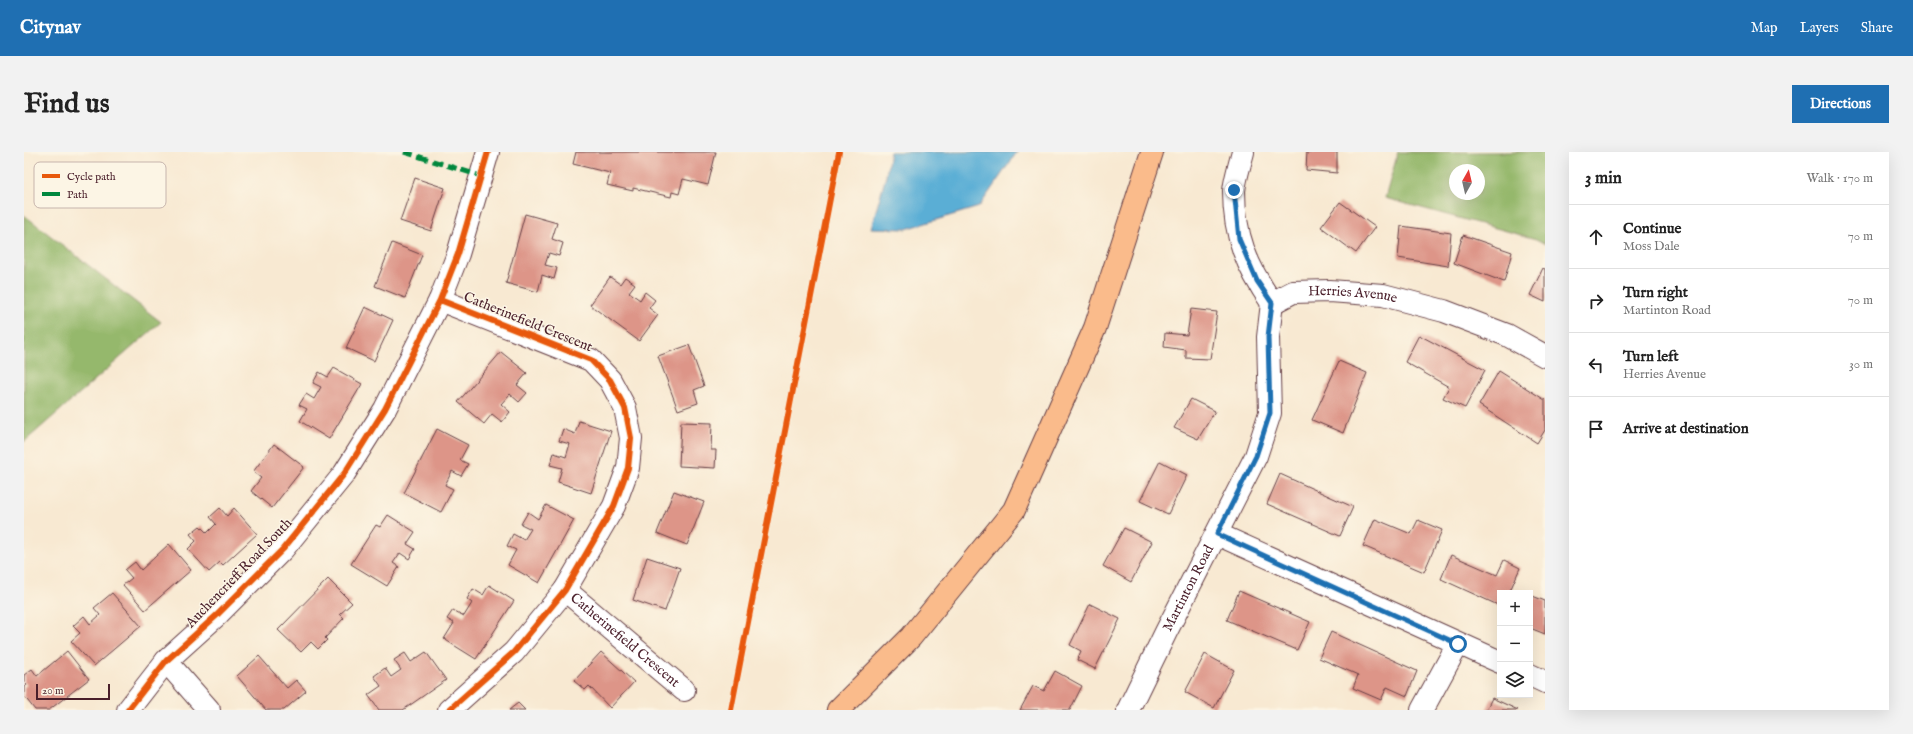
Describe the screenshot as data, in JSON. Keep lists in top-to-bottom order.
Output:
{
  "streets": {
    "street": [
      "Herries Avenue",
      "Catherinefield Crescent",
      "Auchencrieff Road South",
      "Martinton Road"
    ]
  },
  "crossings": [
    ["Herries Avenue", "Martinton Road"],
    ["Catherinefield Crescent", "Auchencrieff Road South"]
  ],
  "legend": ["Cycle path", "Path"],
  "scale_bar": "20 m",
  "north": "top",
  "page": {
    "header": "Citynav",
    "nav": ["Map", "Layers", "Share"],
    "buttons": "Directions",
    "title": "Find us",
    "heading": ["3 min", "Walk · 170 m"],
    "list": [
      ["Continue", "Moss Dale", "70 m"],
      ["Turn right", "Martinton Road", "70 m"],
      ["Turn left", "Herries Avenue", "30 m"],
      "Arrive at destination"
    ],
    "map_buttons": ["+", "−"],
    "scale": "20 m"
  }
}
